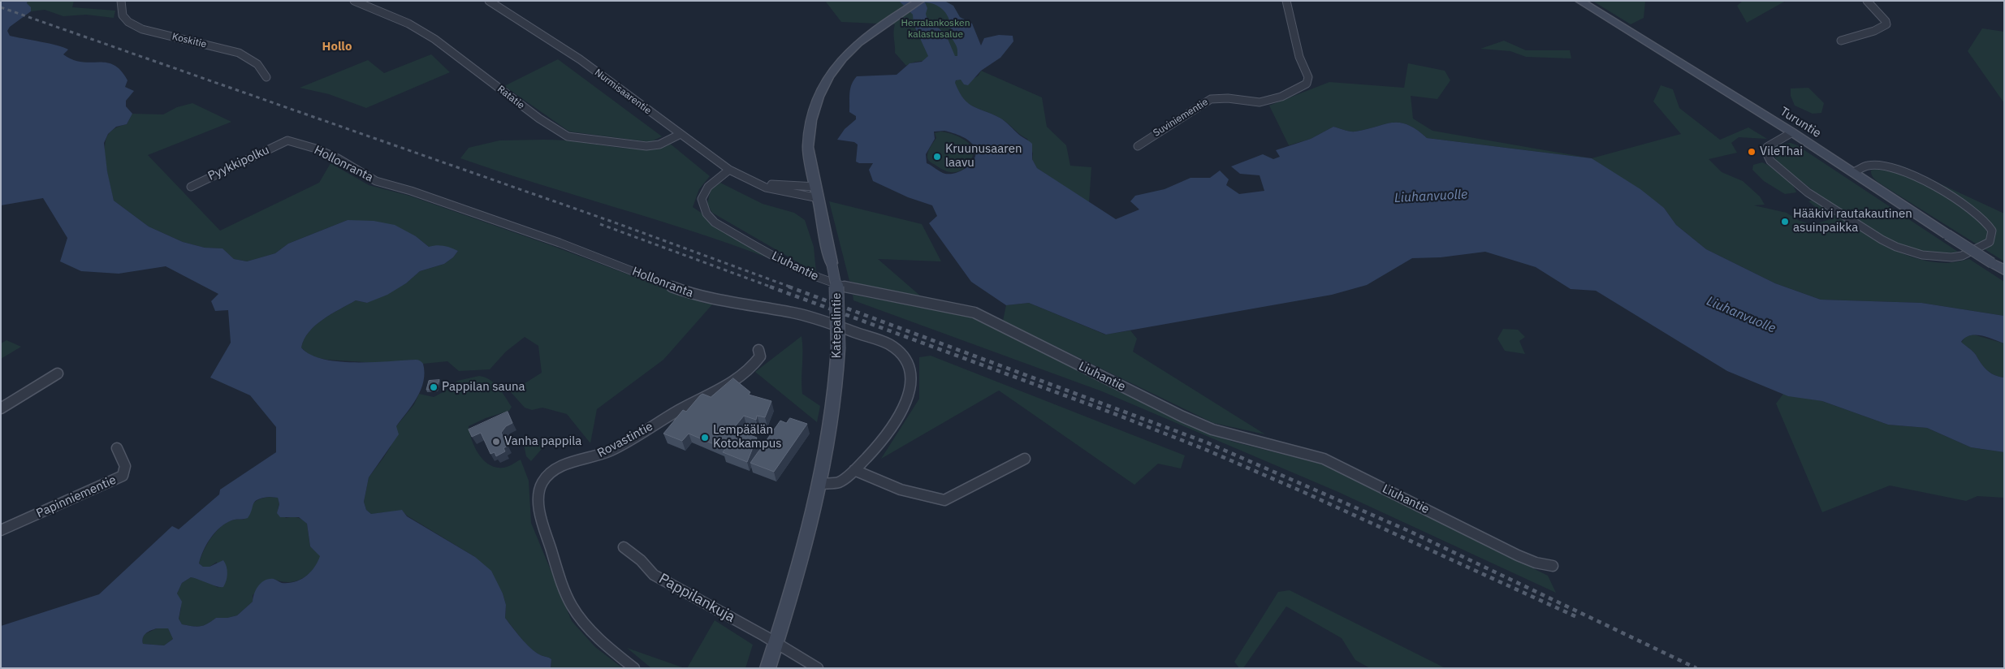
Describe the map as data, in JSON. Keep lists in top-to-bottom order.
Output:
{
  "streets": {
    "street": [
      "Koskitie",
      "Nurmisaarentie",
      "Ratatie",
      "Suviniementie",
      "Turuntie",
      "Pyykkipolku",
      "Hollonranta",
      "Liuhantie",
      "Katepalintie",
      "Rovastintie",
      "Papinniementie",
      "Pappilankuja"
    ]
  },
  "crossings": [
    ["Nurmisaarentie", "Ratatie"],
    ["Nurmisaarentie", "Liuhantie"],
    ["Nurmisaarentie", "Katepalintie"],
    ["Pyykkipolku", "Hollonranta"],
    ["Hollonranta", "Katepalintie"],
    ["Katepalintie", "Pappilankuja"]
  ],
  "districts": ["Hollo"],
  "water": ["Liuhanvuolle"],
  "parks": ["Herralankosken kalastusalue"],
  "places": [
    "VileThai",
    "Kruunusaaren laavu",
    "Hääkivi rautakautinen asuinpaikka",
    "Pappilan sauna",
    "Lempäälän Kotokampus",
    "Vanha pappila"
  ]
}
